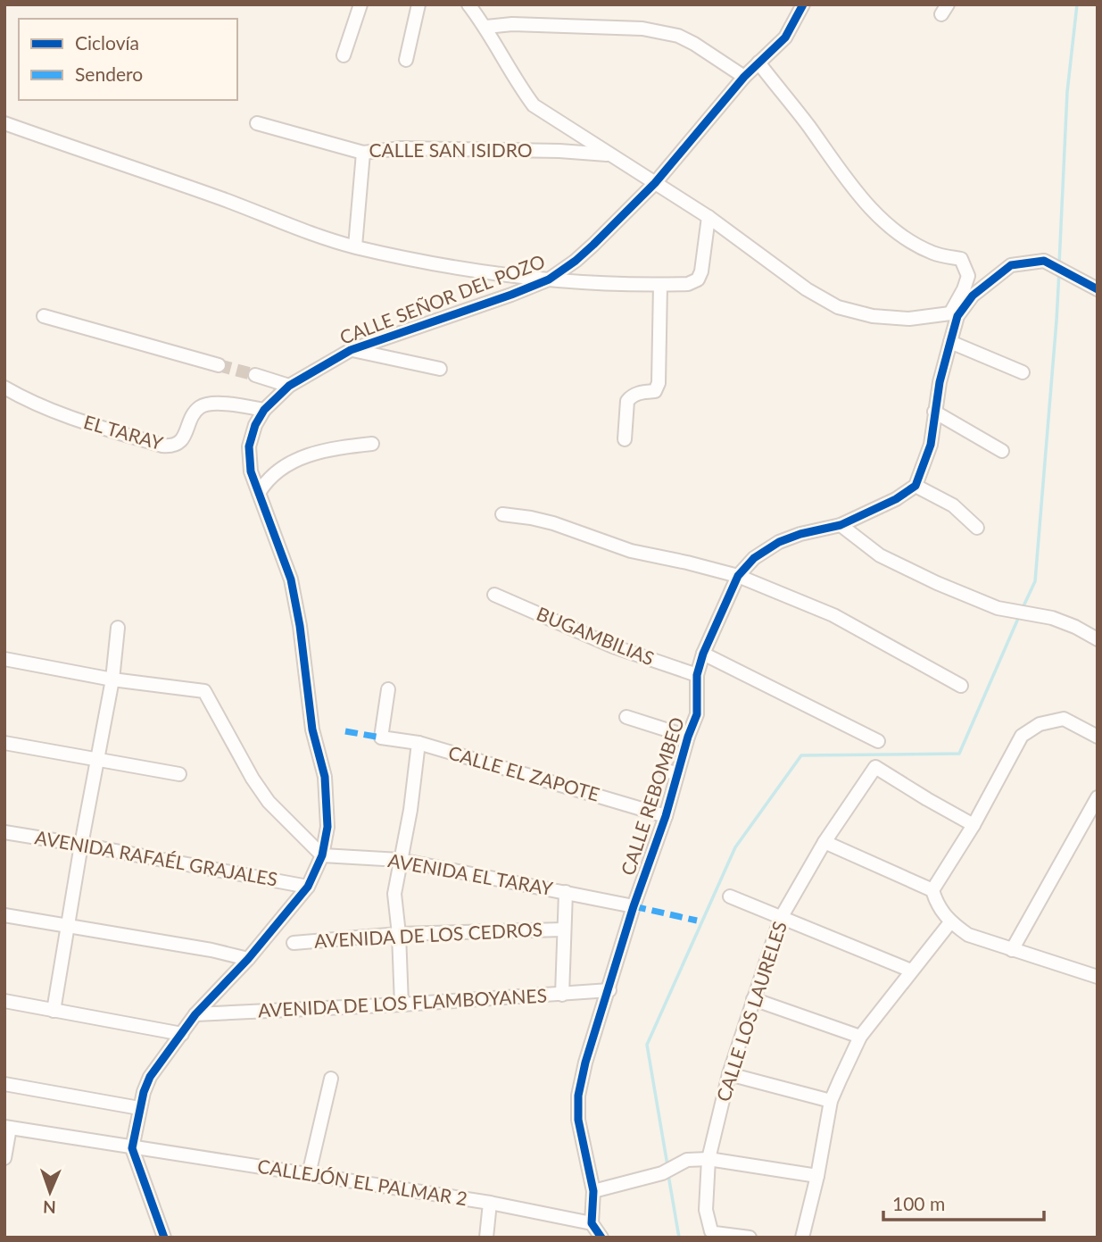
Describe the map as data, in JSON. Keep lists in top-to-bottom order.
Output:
{
  "streets": {
    "street": [
      "CALLE SAN ISIDRO",
      "CALLE SEÑOR DEL POZO",
      "EL TARAY",
      "BUGAMBILIAS",
      "CALLE EL ZAPOTE",
      "CALLE REBOMBEO",
      "AVENIDA RAFAÉL GRAJALES",
      "AVENIDA EL TARAY",
      "AVENIDA DE LOS CEDROS",
      "AVENIDA DE LOS FLAMBOYANES",
      "CALLE LOS LAURELES",
      "CALLEJÓN EL PALMAR 2"
    ]
  },
  "crossings": [
    ["CALLE SEÑOR DEL POZO", "EL TARAY"],
    ["CALLE SEÑOR DEL POZO", "AVENIDA RAFAÉL GRAJALES"],
    ["CALLE SEÑOR DEL POZO", "AVENIDA EL TARAY"],
    ["CALLE SEÑOR DEL POZO", "AVENIDA DE LOS FLAMBOYANES"],
    ["CALLE SEÑOR DEL POZO", "CALLEJÓN EL PALMAR 2"],
    ["BUGAMBILIAS", "CALLE REBOMBEO"],
    ["CALLE EL ZAPOTE", "CALLE REBOMBEO"],
    ["CALLE REBOMBEO", "AVENIDA EL TARAY"],
    ["CALLE REBOMBEO", "AVENIDA DE LOS FLAMBOYANES"],
    ["CALLE REBOMBEO", "CALLEJÓN EL PALMAR 2"]
  ],
  "legend": ["Ciclovía", "Sendero"],
  "scale_bar": "100 m",
  "north": "bottom"
}
